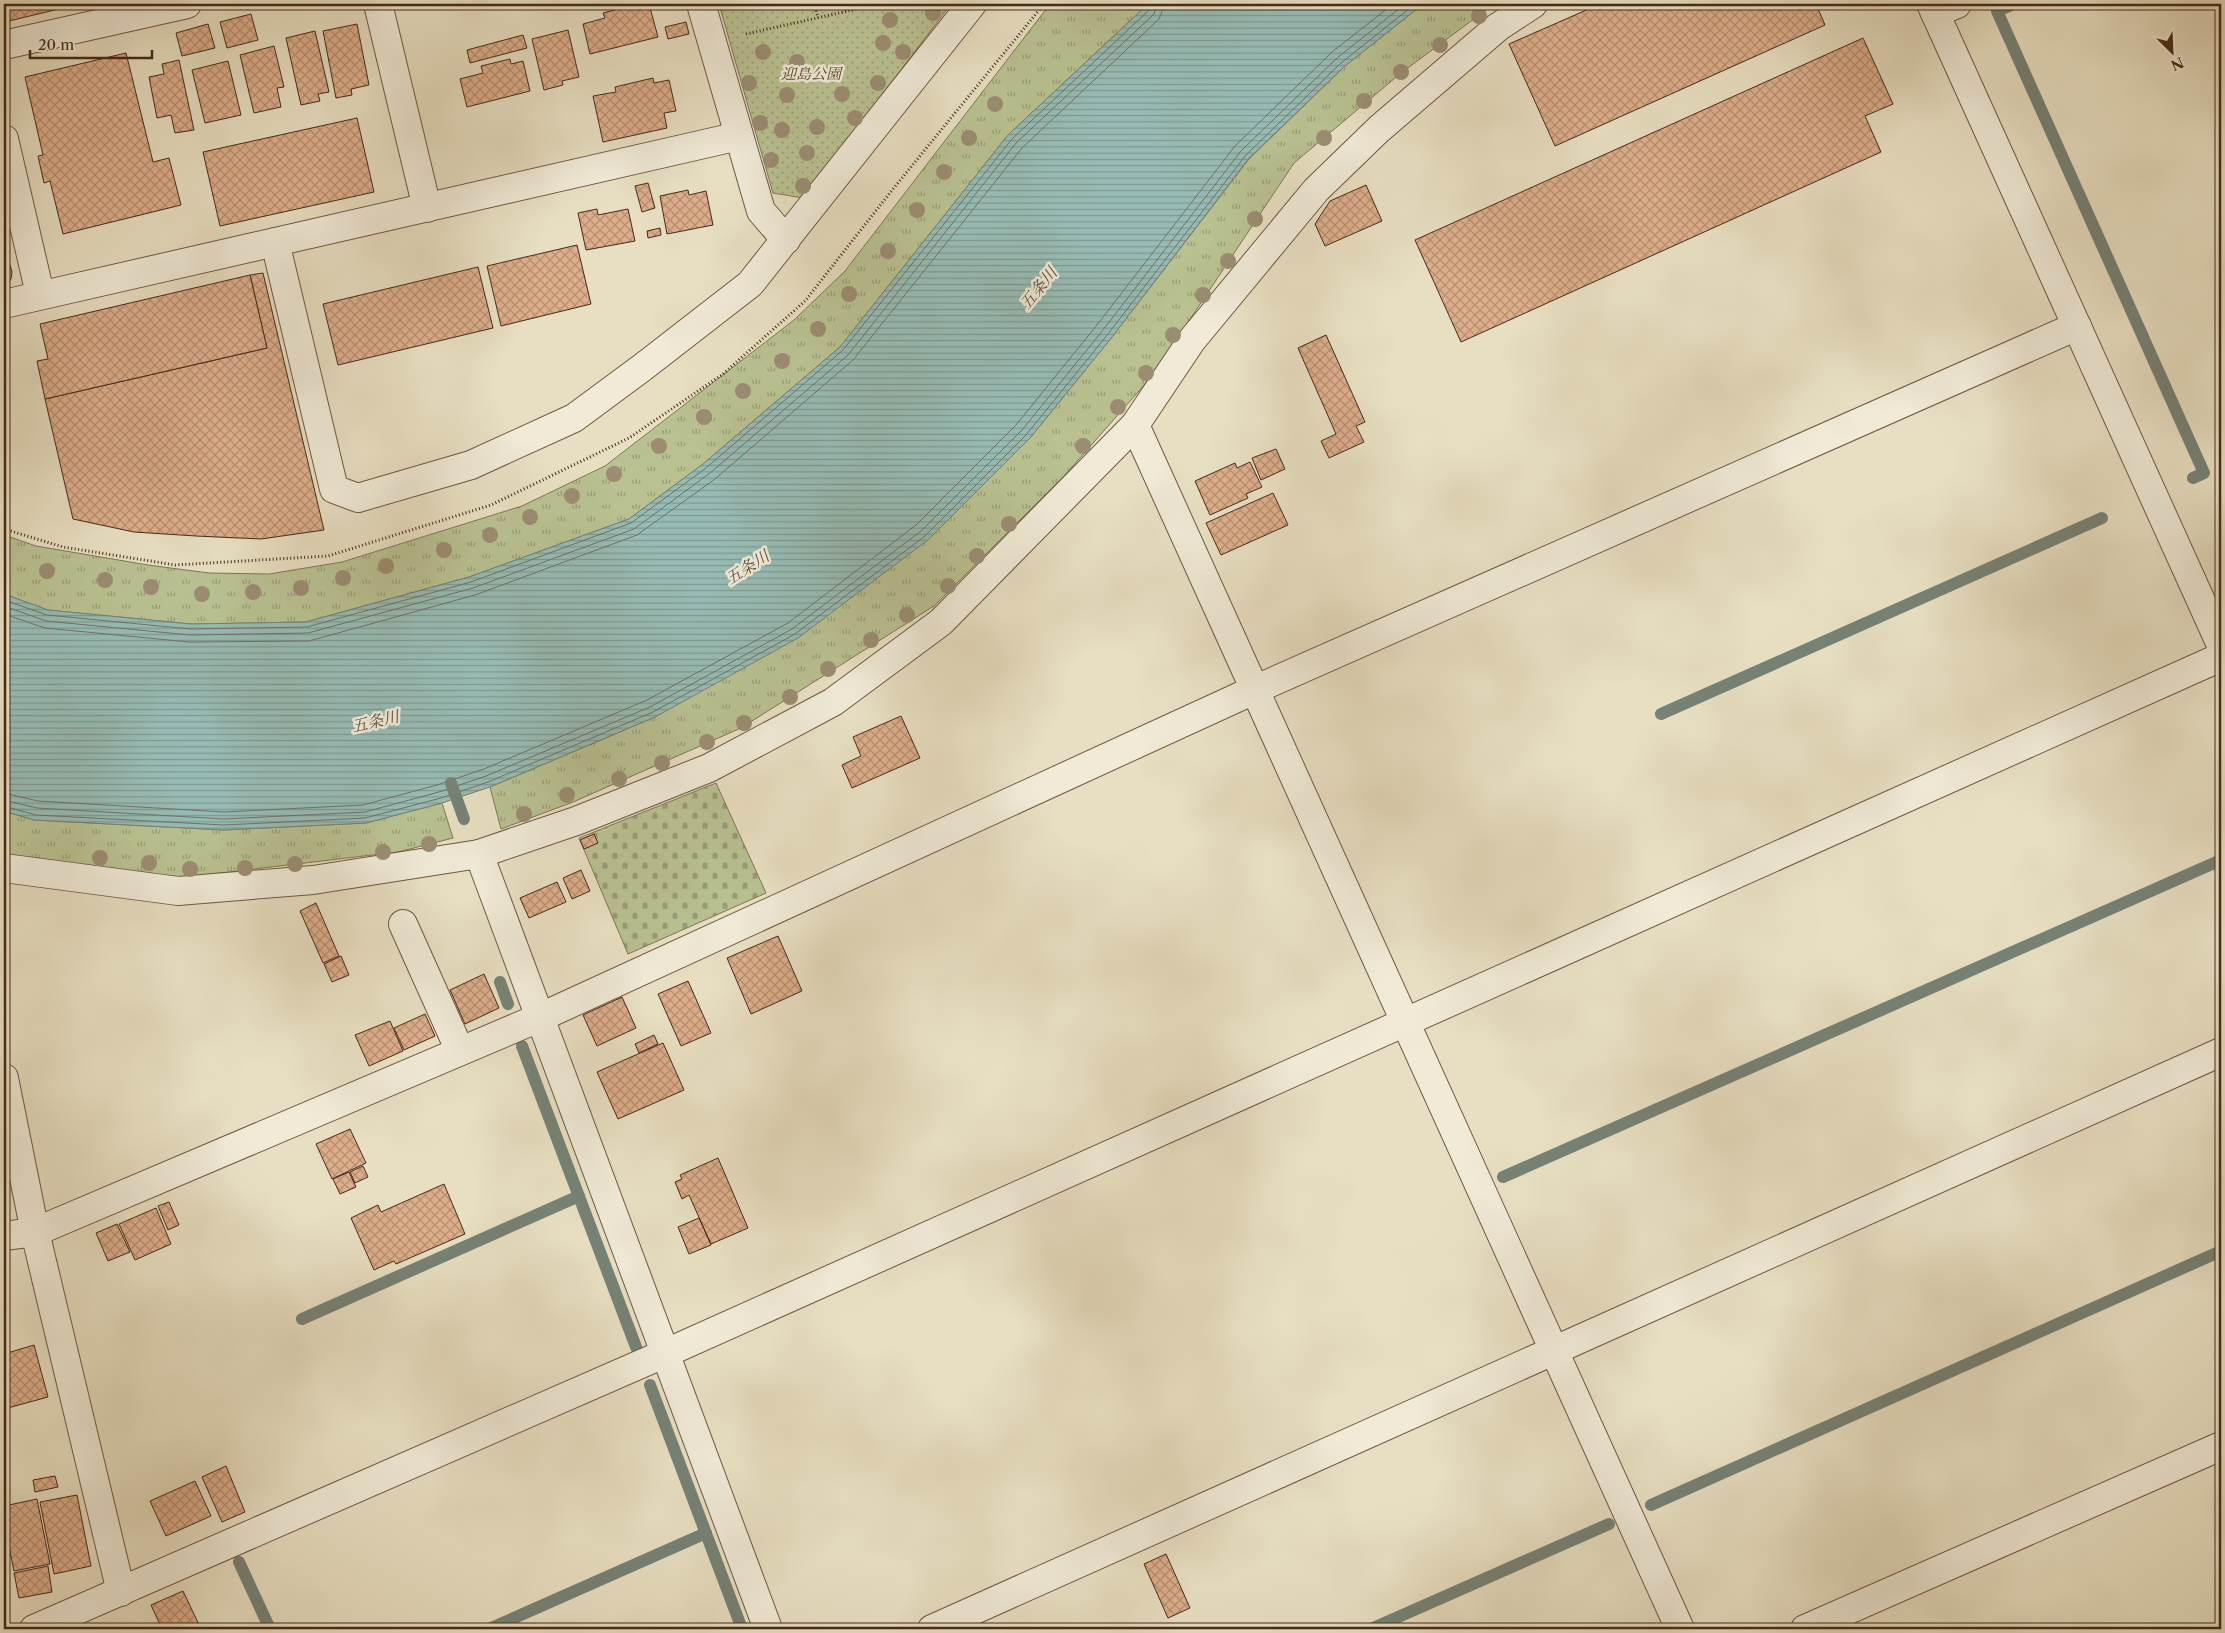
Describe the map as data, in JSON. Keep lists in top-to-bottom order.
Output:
{
  "water": ["五条川"],
  "parks": ["迎島公園"],
  "scale_bar": "20 m",
  "north": "bottom right"
}
